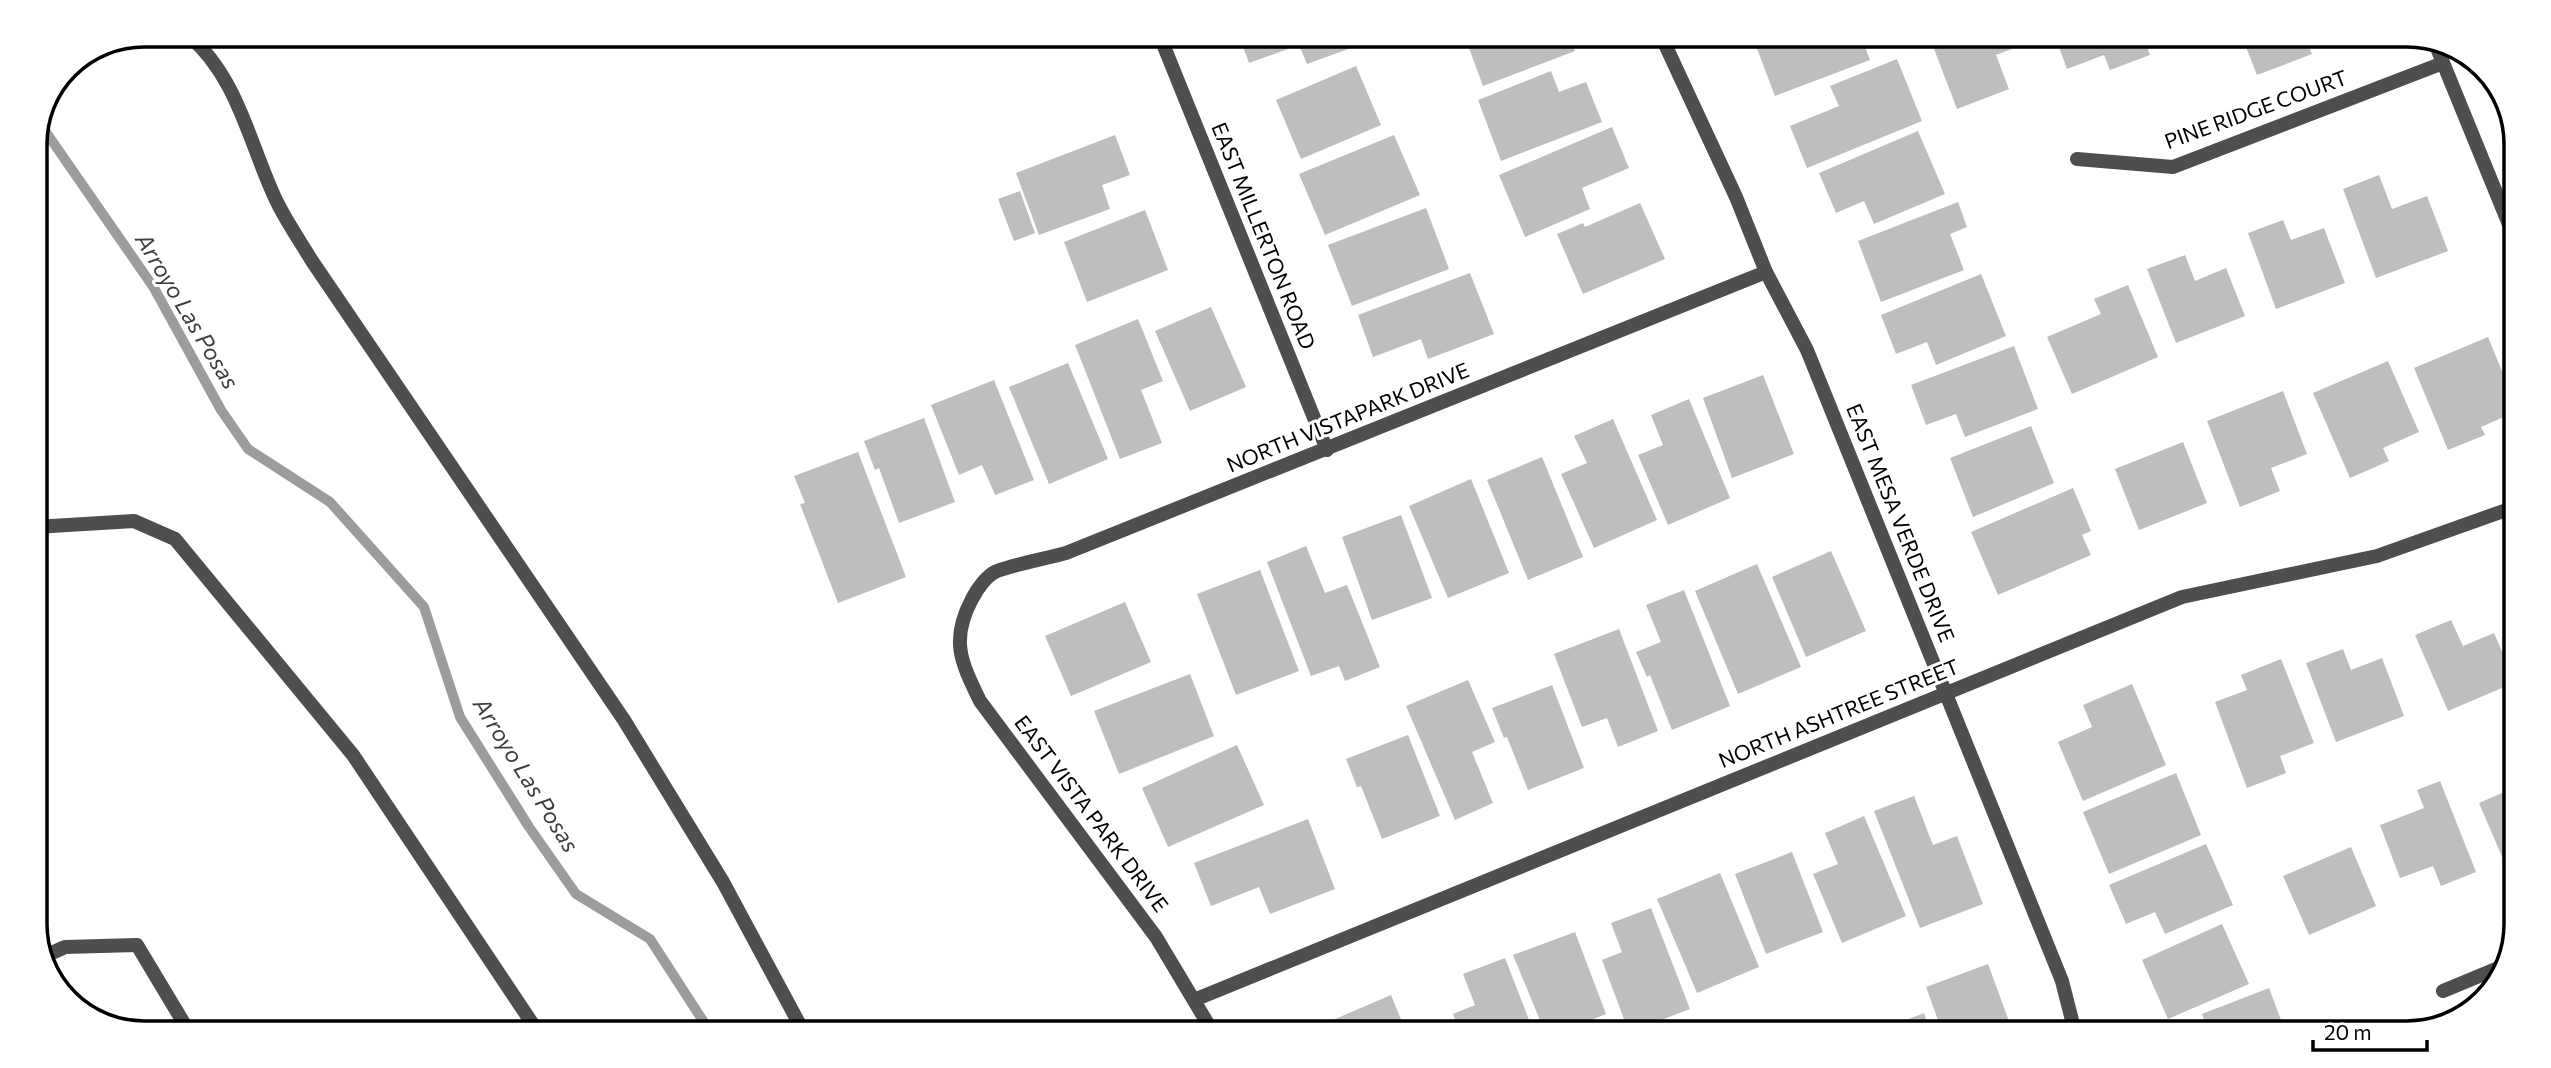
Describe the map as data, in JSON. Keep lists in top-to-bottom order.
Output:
{
  "streets": {
    "street": [
      "PINE RIDGE COURT",
      "EAST MILLERTON ROAD",
      "NORTH VISTAPARK DRIVE",
      "EAST MESA VERDE DRIVE",
      "NORTH ASHTREE STREET",
      "EAST VISTA PARK DRIVE"
    ]
  },
  "crossings": [
    ["EAST MILLERTON ROAD", "NORTH VISTAPARK DRIVE"],
    ["NORTH VISTAPARK DRIVE", "EAST MESA VERDE DRIVE"],
    ["NORTH VISTAPARK DRIVE", "EAST VISTA PARK DRIVE"],
    ["EAST MESA VERDE DRIVE", "NORTH ASHTREE STREET"],
    ["NORTH ASHTREE STREET", "EAST VISTA PARK DRIVE"]
  ],
  "water": ["Arroyo Las Posas"],
  "scale_bar": "20 m"
}
